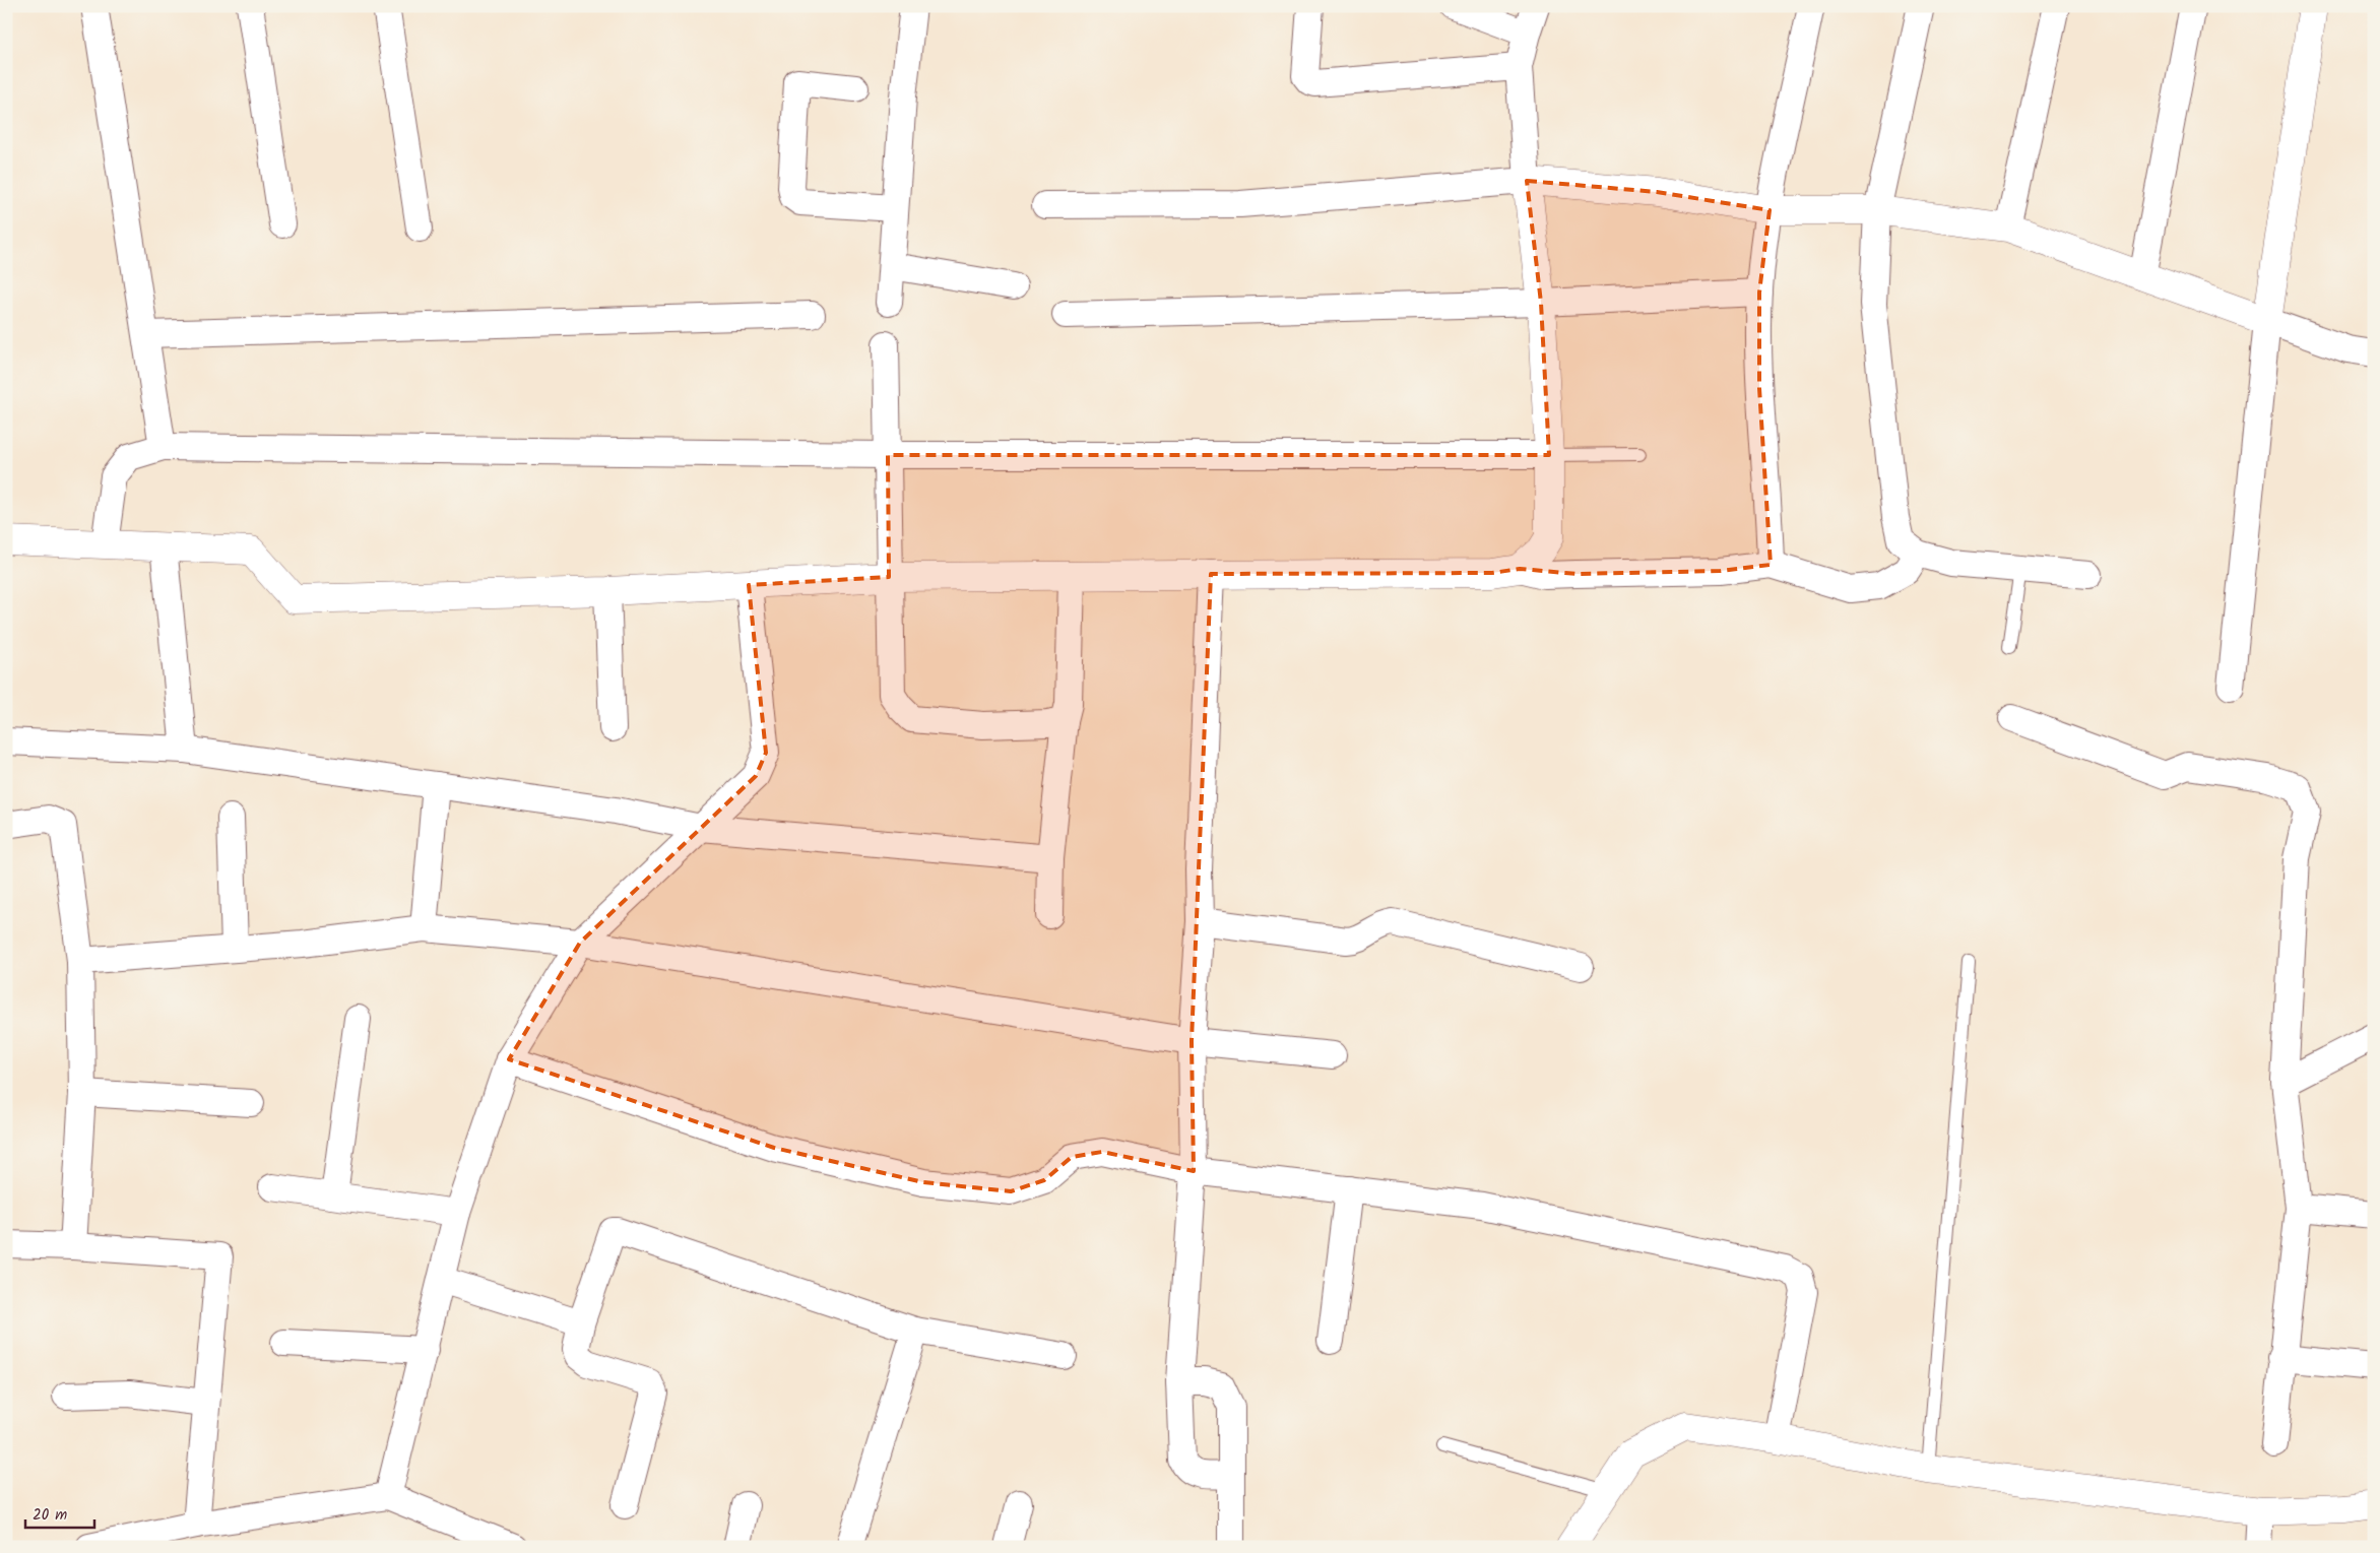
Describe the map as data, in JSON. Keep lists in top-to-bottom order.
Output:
{
  "scale_bar": "20 m"
}
